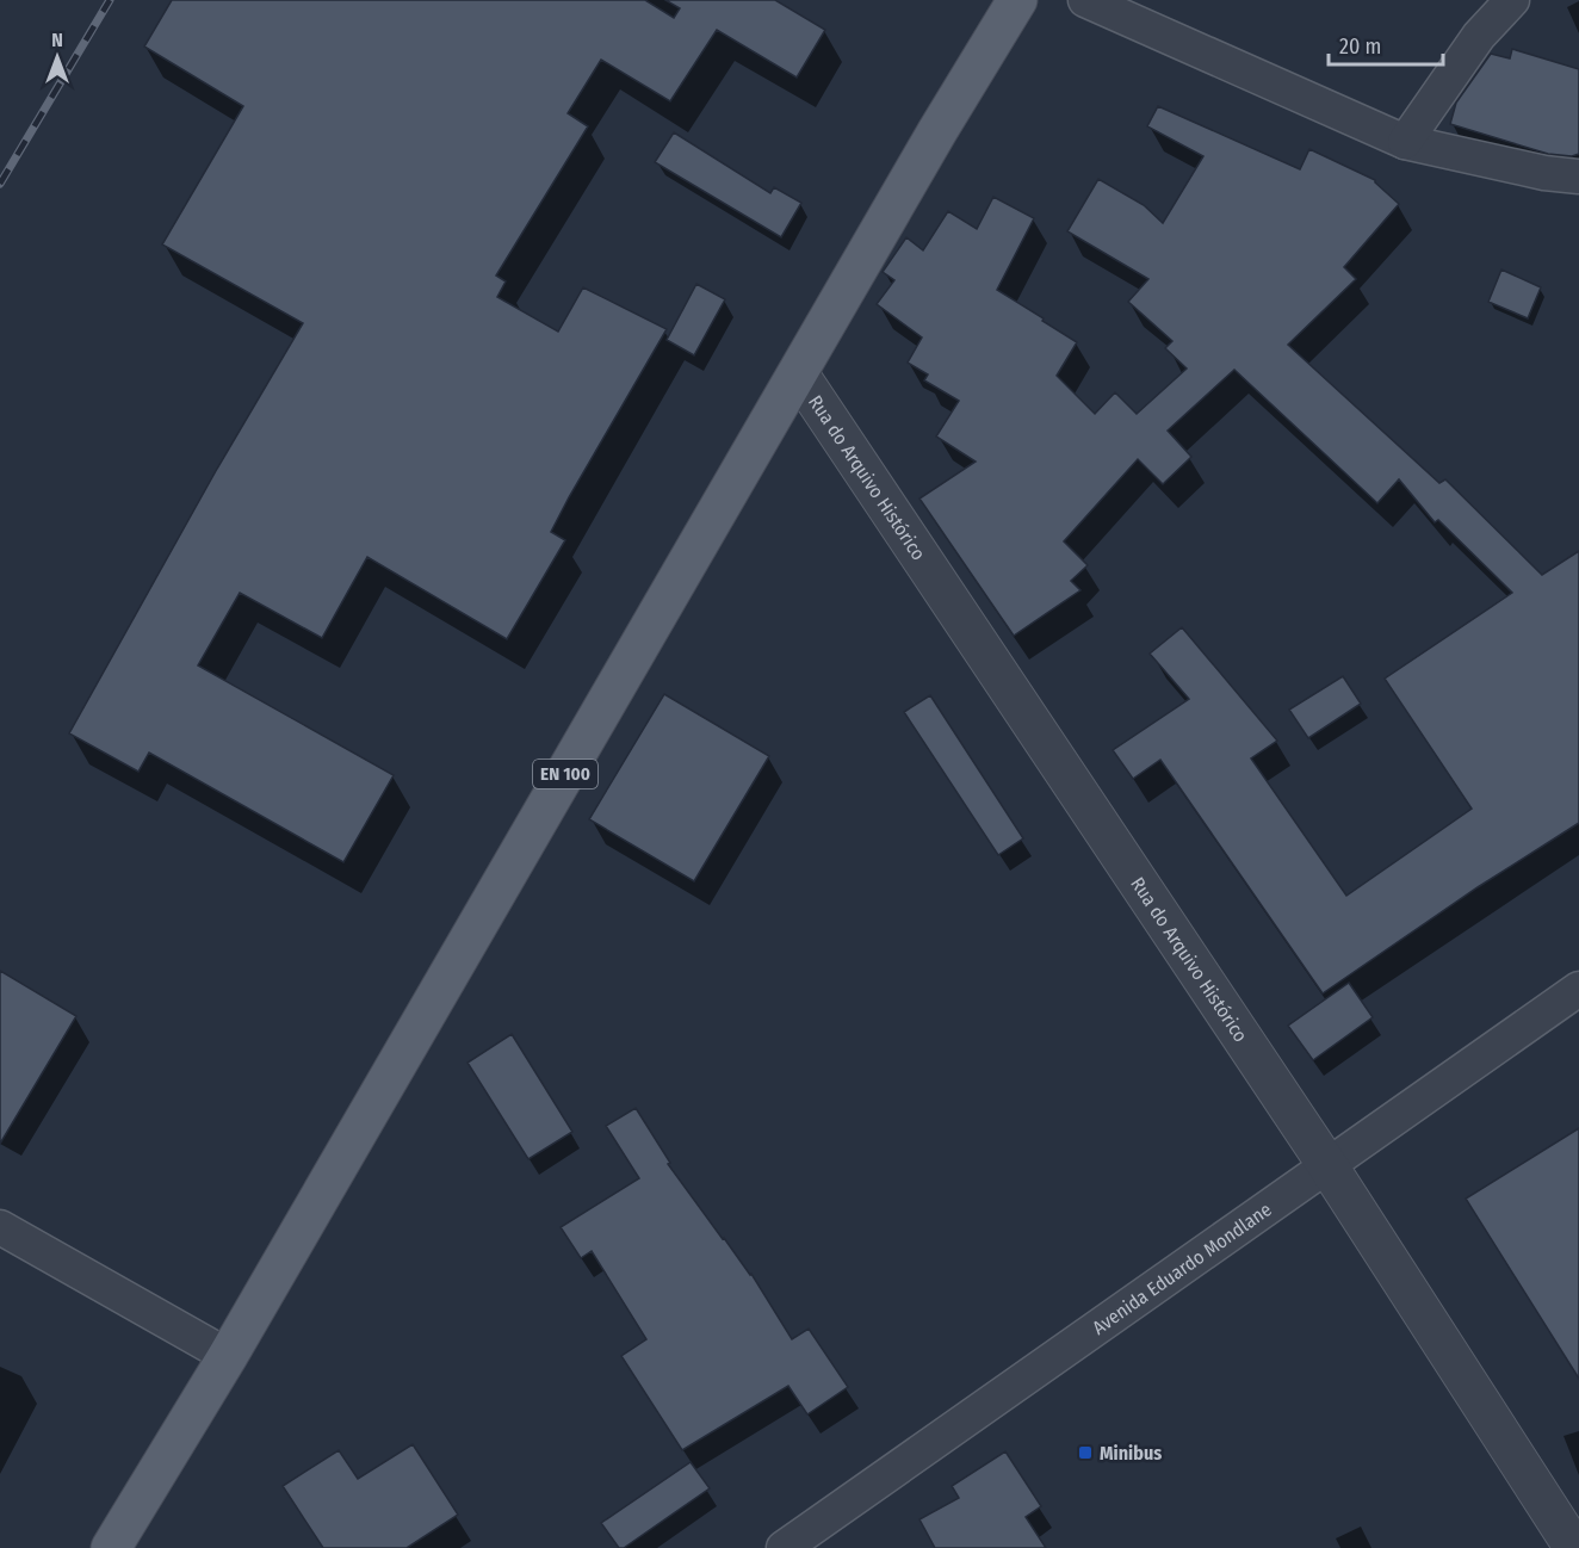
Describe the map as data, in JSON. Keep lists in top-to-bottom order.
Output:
{
  "streets": {
    "main road": ["EN 100"],
    "street": ["Rua do Arquivo Histórico", "Avenida Eduardo Mondlane"]
  },
  "crossings": [
    ["Rua do Arquivo Histórico", "EN 100"],
    ["Rua do Arquivo Histórico", "Avenida Eduardo Mondlane"]
  ],
  "places": {
    "transit": ["Minibus"]
  },
  "scale_bar": "20 m",
  "north": "top"
}
